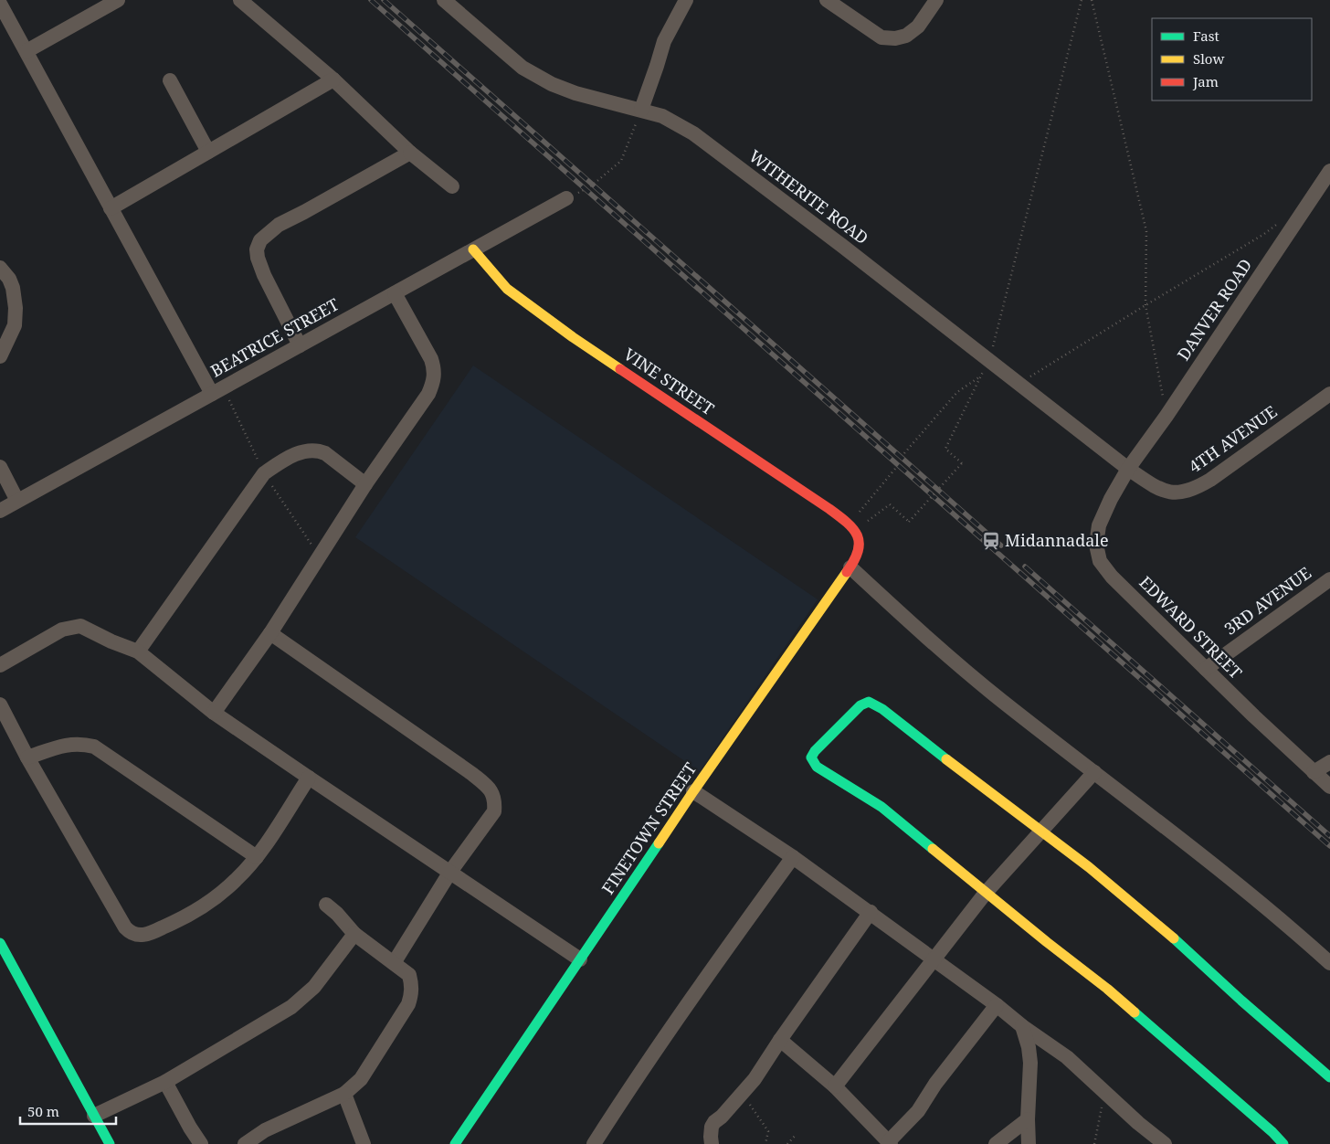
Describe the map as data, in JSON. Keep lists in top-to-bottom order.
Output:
{
  "streets": {
    "street": [
      "WITHERITE ROAD",
      "DANVER ROAD",
      "BEATRICE STREET",
      "VINE STREET",
      "4TH AVENUE",
      "3RD AVENUE",
      "EDWARD STREET",
      "FINETOWN STREET"
    ]
  },
  "crossings": [
    ["WITHERITE ROAD", "DANVER ROAD"],
    ["WITHERITE ROAD", "4TH AVENUE"],
    ["WITHERITE ROAD", "EDWARD STREET"],
    ["DANVER ROAD", "4TH AVENUE"],
    ["DANVER ROAD", "EDWARD STREET"],
    ["BEATRICE STREET", "VINE STREET"],
    ["VINE STREET", "FINETOWN STREET"],
    ["4TH AVENUE", "EDWARD STREET"],
    ["3RD AVENUE", "EDWARD STREET"]
  ],
  "places": {
    "station": ["Midannadale"]
  },
  "legend": ["Fast", "Slow", "Jam"],
  "scale_bar": "50 m"
}
